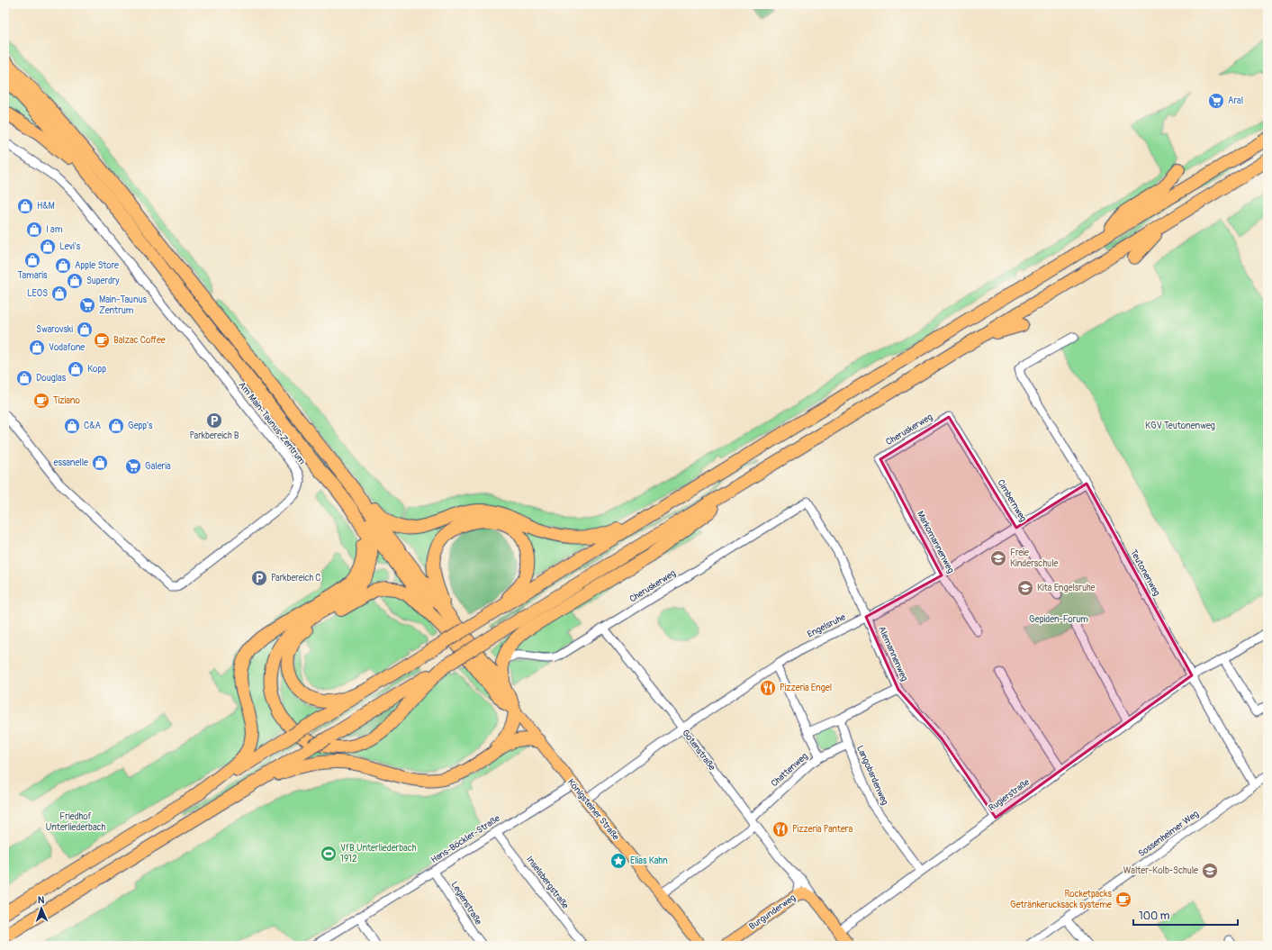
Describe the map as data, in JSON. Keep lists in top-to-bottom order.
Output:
{
  "streets": {
    "main road": ["Gotenstraße", "Königsteiner Straße", "Burgunderweg"],
    "street": [
      "Am Main-Taunus-Zentrum",
      "Cheruskerweg",
      "Cimbernweg",
      "Markomannenweg",
      "Teutonenweg",
      "Engelsruhe",
      "Alemannenweg",
      "Chattenweg",
      "Langobardenweg",
      "Rugierstraße",
      "Sossenheimer Weg",
      "Hans-Böckler-Straße",
      "Inselsbergstraße",
      "Legienstraße"
    ]
  },
  "crossings": [
    ["Cheruskerweg", "Cimbernweg"],
    ["Cheruskerweg", "Markomannenweg"],
    ["Cheruskerweg", "Alemannenweg"],
    ["Cheruskerweg", "Gotenstraße"],
    ["Cheruskerweg", "Königsteiner Straße"],
    ["Cimbernweg", "Engelsruhe"],
    ["Markomannenweg", "Engelsruhe"],
    ["Teutonenweg", "Engelsruhe"],
    ["Teutonenweg", "Rugierstraße"],
    ["Teutonenweg", "Sossenheimer Weg"],
    ["Engelsruhe", "Alemannenweg"],
    ["Engelsruhe", "Gotenstraße"],
    ["Engelsruhe", "Königsteiner Straße"],
    ["Alemannenweg", "Rugierstraße"],
    ["Gotenstraße", "Chattenweg"],
    ["Gotenstraße", "Rugierstraße"],
    ["Gotenstraße", "Burgunderweg"],
    ["Chattenweg", "Langobardenweg"],
    ["Chattenweg", "Königsteiner Straße"],
    ["Langobardenweg", "Rugierstraße"],
    ["Königsteiner Straße", "Hans-Böckler-Straße"],
    ["Hans-Böckler-Straße", "Inselsbergstraße"],
    ["Hans-Böckler-Straße", "Legienstraße"]
  ],
  "parks": ["KGV Teutonenweg", "Gepiden-Forum", "Friedhof Unterliederbach"],
  "places": {
    "supermarket": ["Aral", "Main-Taunus Zentrum", "Galeria"],
    "shop": [
      "H&M",
      "I am",
      "Levi's",
      "Tamaris",
      "Apple Store",
      "Superdry",
      "LEOS",
      "Swarovski",
      "Vodafone",
      "Kopp",
      "Douglas",
      "C&A",
      "Gepp's",
      "essanelle"
    ],
    "cafe": ["Balzac Coffee", "Tiziano", "Rocketpacks Getränkerucksack systeme"],
    "parking": ["Parkbereich B", "Parkbereich C"],
    "school or university": ["Freie Kinderschule", "Kita Engelsruhe", "Walter-Kolb-Schule"],
    "restaurant": ["Pizzeria Engel", "Pizzeria Pantera"],
    "sports": ["VfB Unterliederbach 1912"],
    "place": ["Elias Kahn"]
  },
  "scale_bar": "100 m",
  "north": "top"
}
